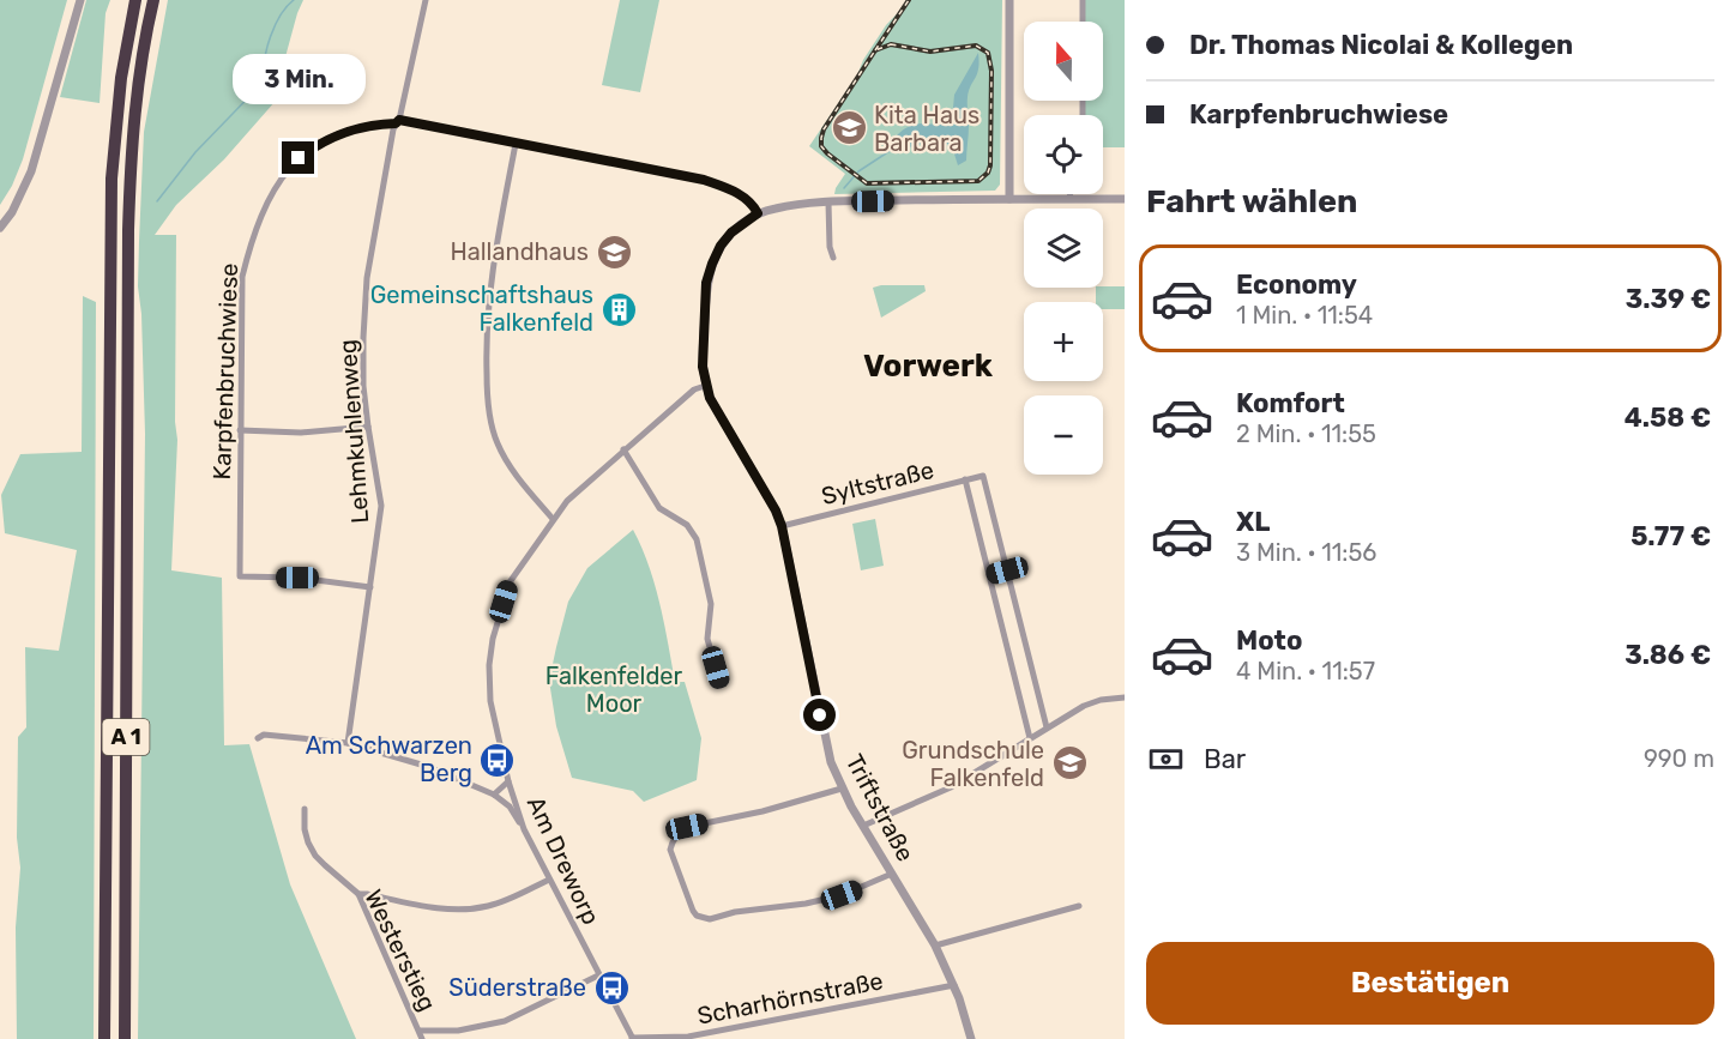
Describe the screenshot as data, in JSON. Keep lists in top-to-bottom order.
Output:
{
  "streets": {
    "highway": ["A 1"],
    "street": [
      "Karpfenbruchwiese",
      "Lehmkuhlenweg",
      "Syltstraße",
      "Triftstraße",
      "Am Dreworp",
      "Westerstieg",
      "Scharhörnstraße"
    ]
  },
  "crossings": [
    ["Karpfenbruchwiese", "Lehmkuhlenweg"],
    ["Syltstraße", "Triftstraße"],
    ["Triftstraße", "Am Dreworp"],
    ["Triftstraße", "Scharhörnstraße"],
    ["Am Dreworp", "Scharhörnstraße"]
  ],
  "districts": ["Vorwerk"],
  "parks": ["Falkenfelder Moor"],
  "places": {
    "school or university": ["Kita Haus Barbara", "Hallandhaus", "Grundschule Falkenfeld"],
    "building": ["Gemeinschaftshaus Falkenfeld"],
    "bus stop": ["Am Schwarzen Berg", "Süderstraße"]
  },
  "north": "top",
  "page": {
    "banner": ["Dr. Thomas Nicolai & Kollegen", "Karpfenbruchwiese"],
    "map_buttons": ["+", "−"],
    "bubble": "3 Min.",
    "heading": "Fahrt wählen",
    "list": [
      {
        "name": "Economy",
        "note": "1 Min. · 11:54",
        "value": "3.39 €"
      },
      {
        "name": "Komfort",
        "note": "2 Min. · 11:55",
        "value": "4.58 €"
      },
      {
        "name": "XL",
        "note": "3 Min. · 11:56",
        "value": "5.77 €"
      },
      {
        "name": "Moto",
        "note": "4 Min. · 11:57",
        "value": "3.86 €"
      }
    ],
    "pay": ["Bar", "990 m"],
    "buttons": "Bestätigen"
  }
}
